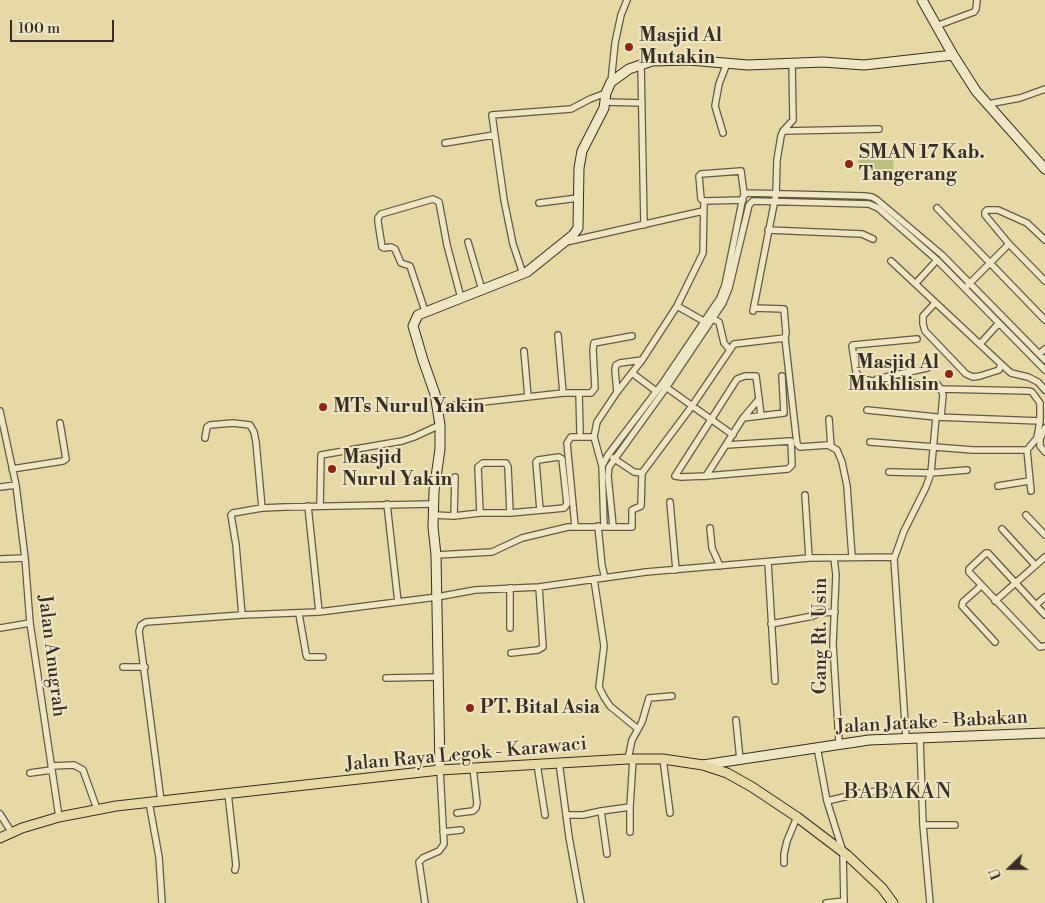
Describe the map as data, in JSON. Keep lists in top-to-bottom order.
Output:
{
  "streets": {
    "main road": ["Jalan Raya Legok - Karawaci"],
    "street": ["Gang Rt. Usin", "Jalan Anugrah", "Jalan Jatake - Babakan"]
  },
  "crossings": [
    ["Gang Rt. Usin", "Jalan Jatake - Babakan"],
    ["Jalan Anugrah", "Jalan Raya Legok - Karawaci"],
    ["Jalan Jatake - Babakan", "Jalan Raya Legok - Karawaci"]
  ],
  "districts": ["BABAKAN"],
  "places": [
    "Masjid Al Mutakin",
    "SMAN 17 Kab. Tangerang",
    "Masjid Al Mukhlisin",
    "MTs Nurul Yakin",
    "Masjid Nurul Yakin",
    "PT. Bital Asia"
  ],
  "scale_bar": "100 m",
  "north": "left"
}
